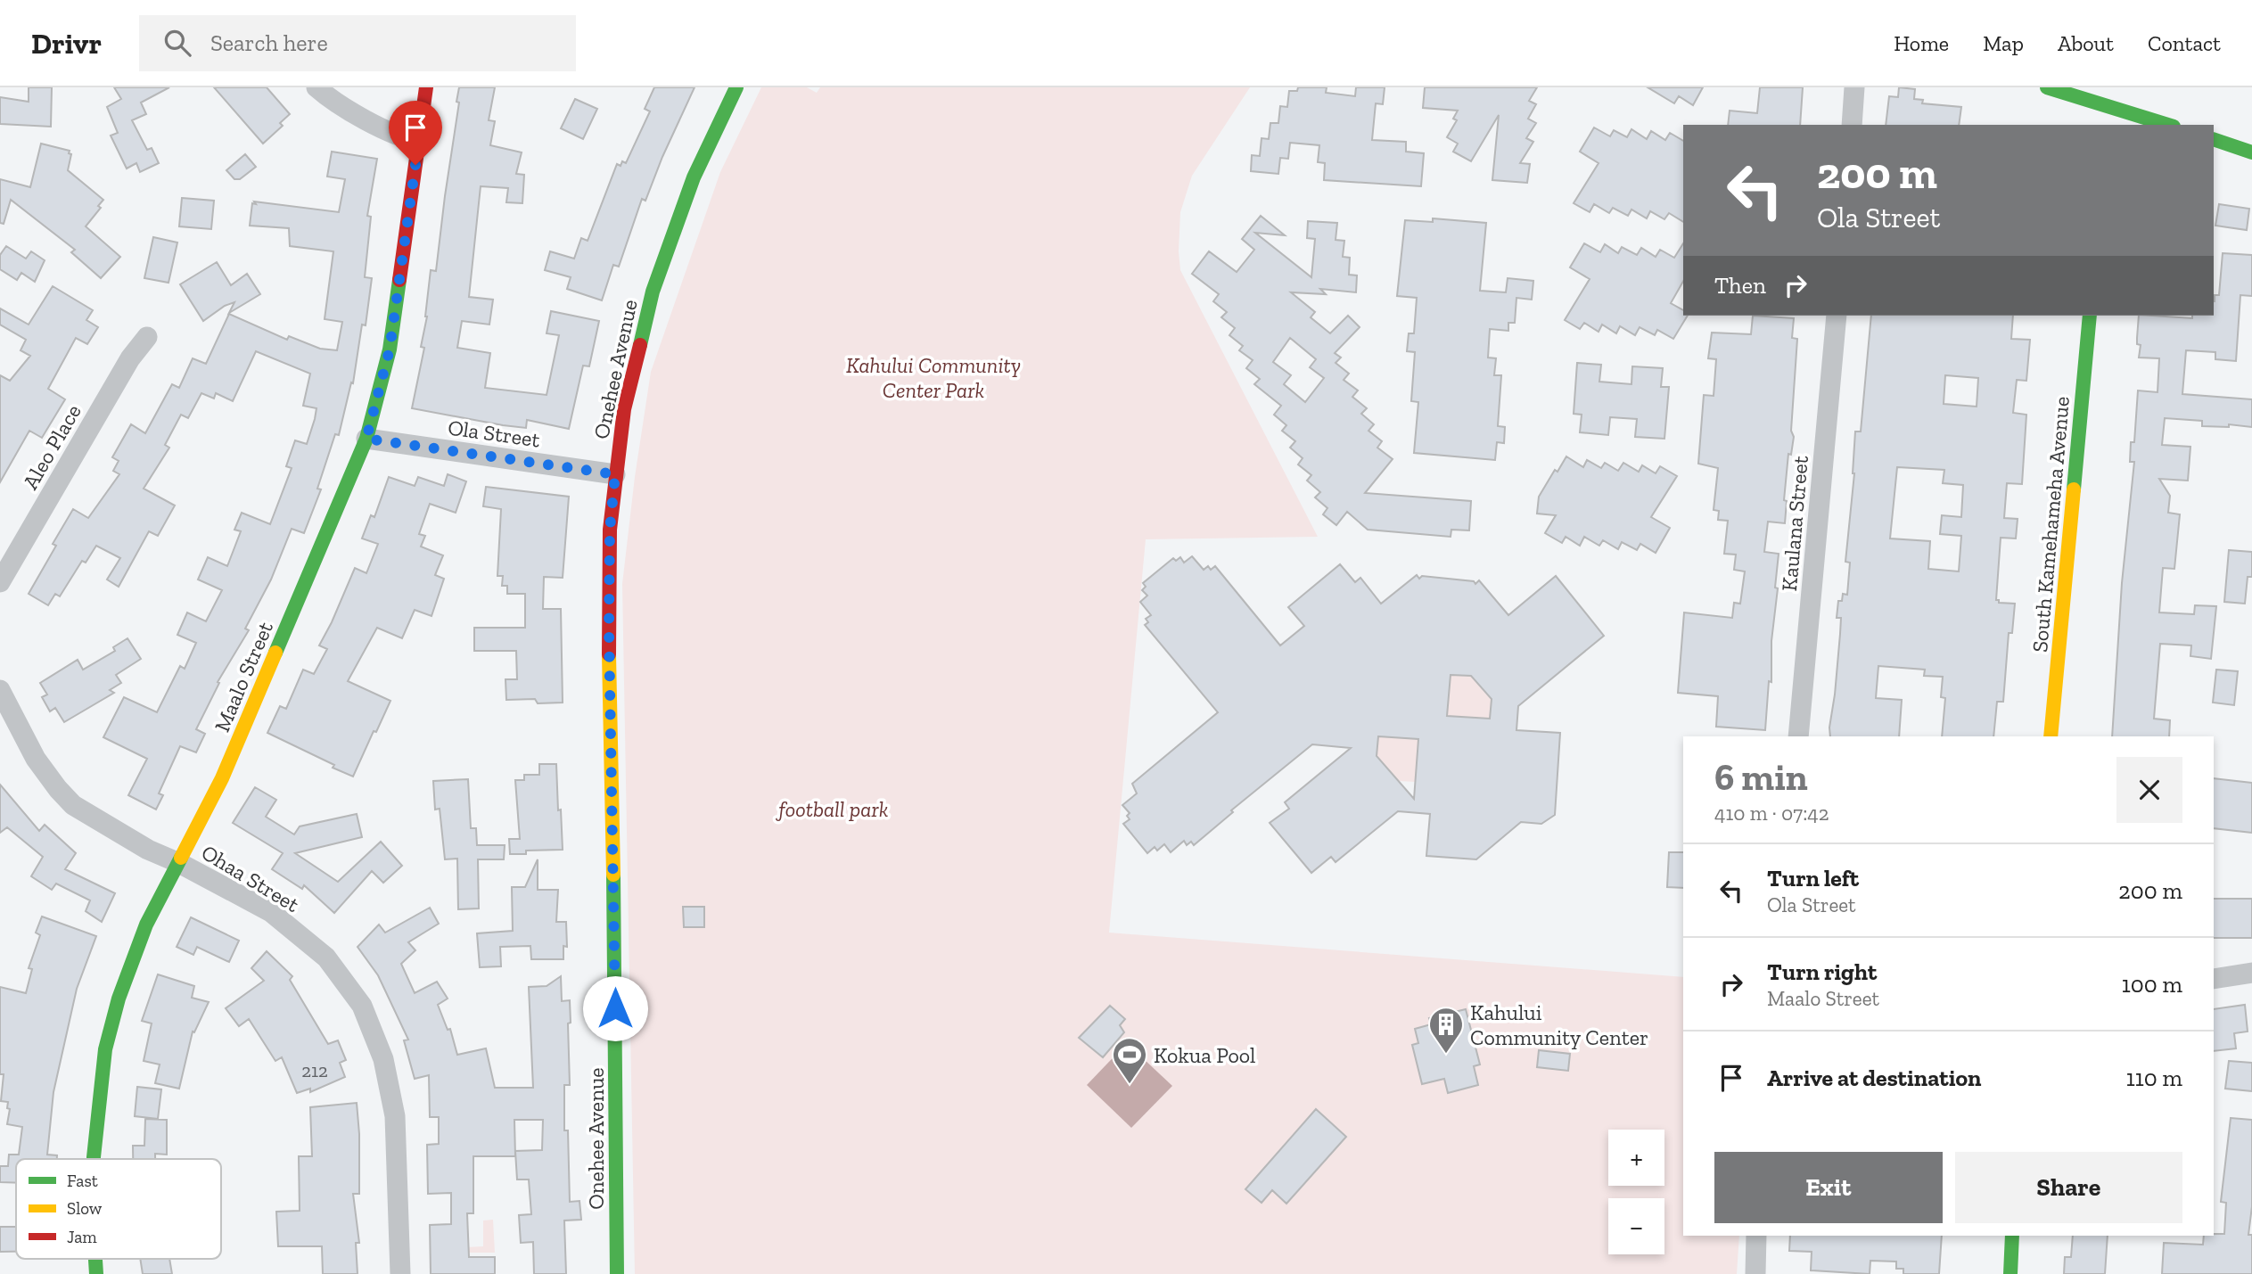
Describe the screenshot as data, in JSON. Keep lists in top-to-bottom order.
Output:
{
  "streets": {
    "street": [
      "Onehee Avenue",
      "Ola Street",
      "Aleo Place",
      "Kaulana Street",
      "South Kamehameha Avenue",
      "Maalo Street",
      "Ohaa Street"
    ]
  },
  "crossings": [
    ["Onehee Avenue", "Ola Street"],
    ["Ola Street", "Maalo Street"],
    ["Maalo Street", "Ohaa Street"]
  ],
  "parks": ["Kahului Community Center Park", "football park"],
  "places": {
    "building": ["Kahului Community Center"],
    "sports": ["Kokua Pool"]
  },
  "house_numbers": ["212"],
  "legend": ["Fast", "Slow", "Jam"],
  "page": {
    "header": "Drivr",
    "search": "Search here",
    "nav": [
      "Home",
      "Map",
      "About",
      "Contact"
    ],
    "turn": ["200 m", "Ola Street"],
    "then": "Then",
    "heading": ["6 min", "410 m · 07:42"],
    "list": [
      {
        "name": "Turn left",
        "note": "Ola Street",
        "value": "200 m"
      },
      {
        "name": "Turn right",
        "note": "Maalo Street",
        "value": "100 m"
      },
      {
        "name": "Arrive at destination",
        "value": "110 m"
      }
    ],
    "map_buttons": ["+", "−"],
    "buttons": ["Exit", "Share"]
  }
}
